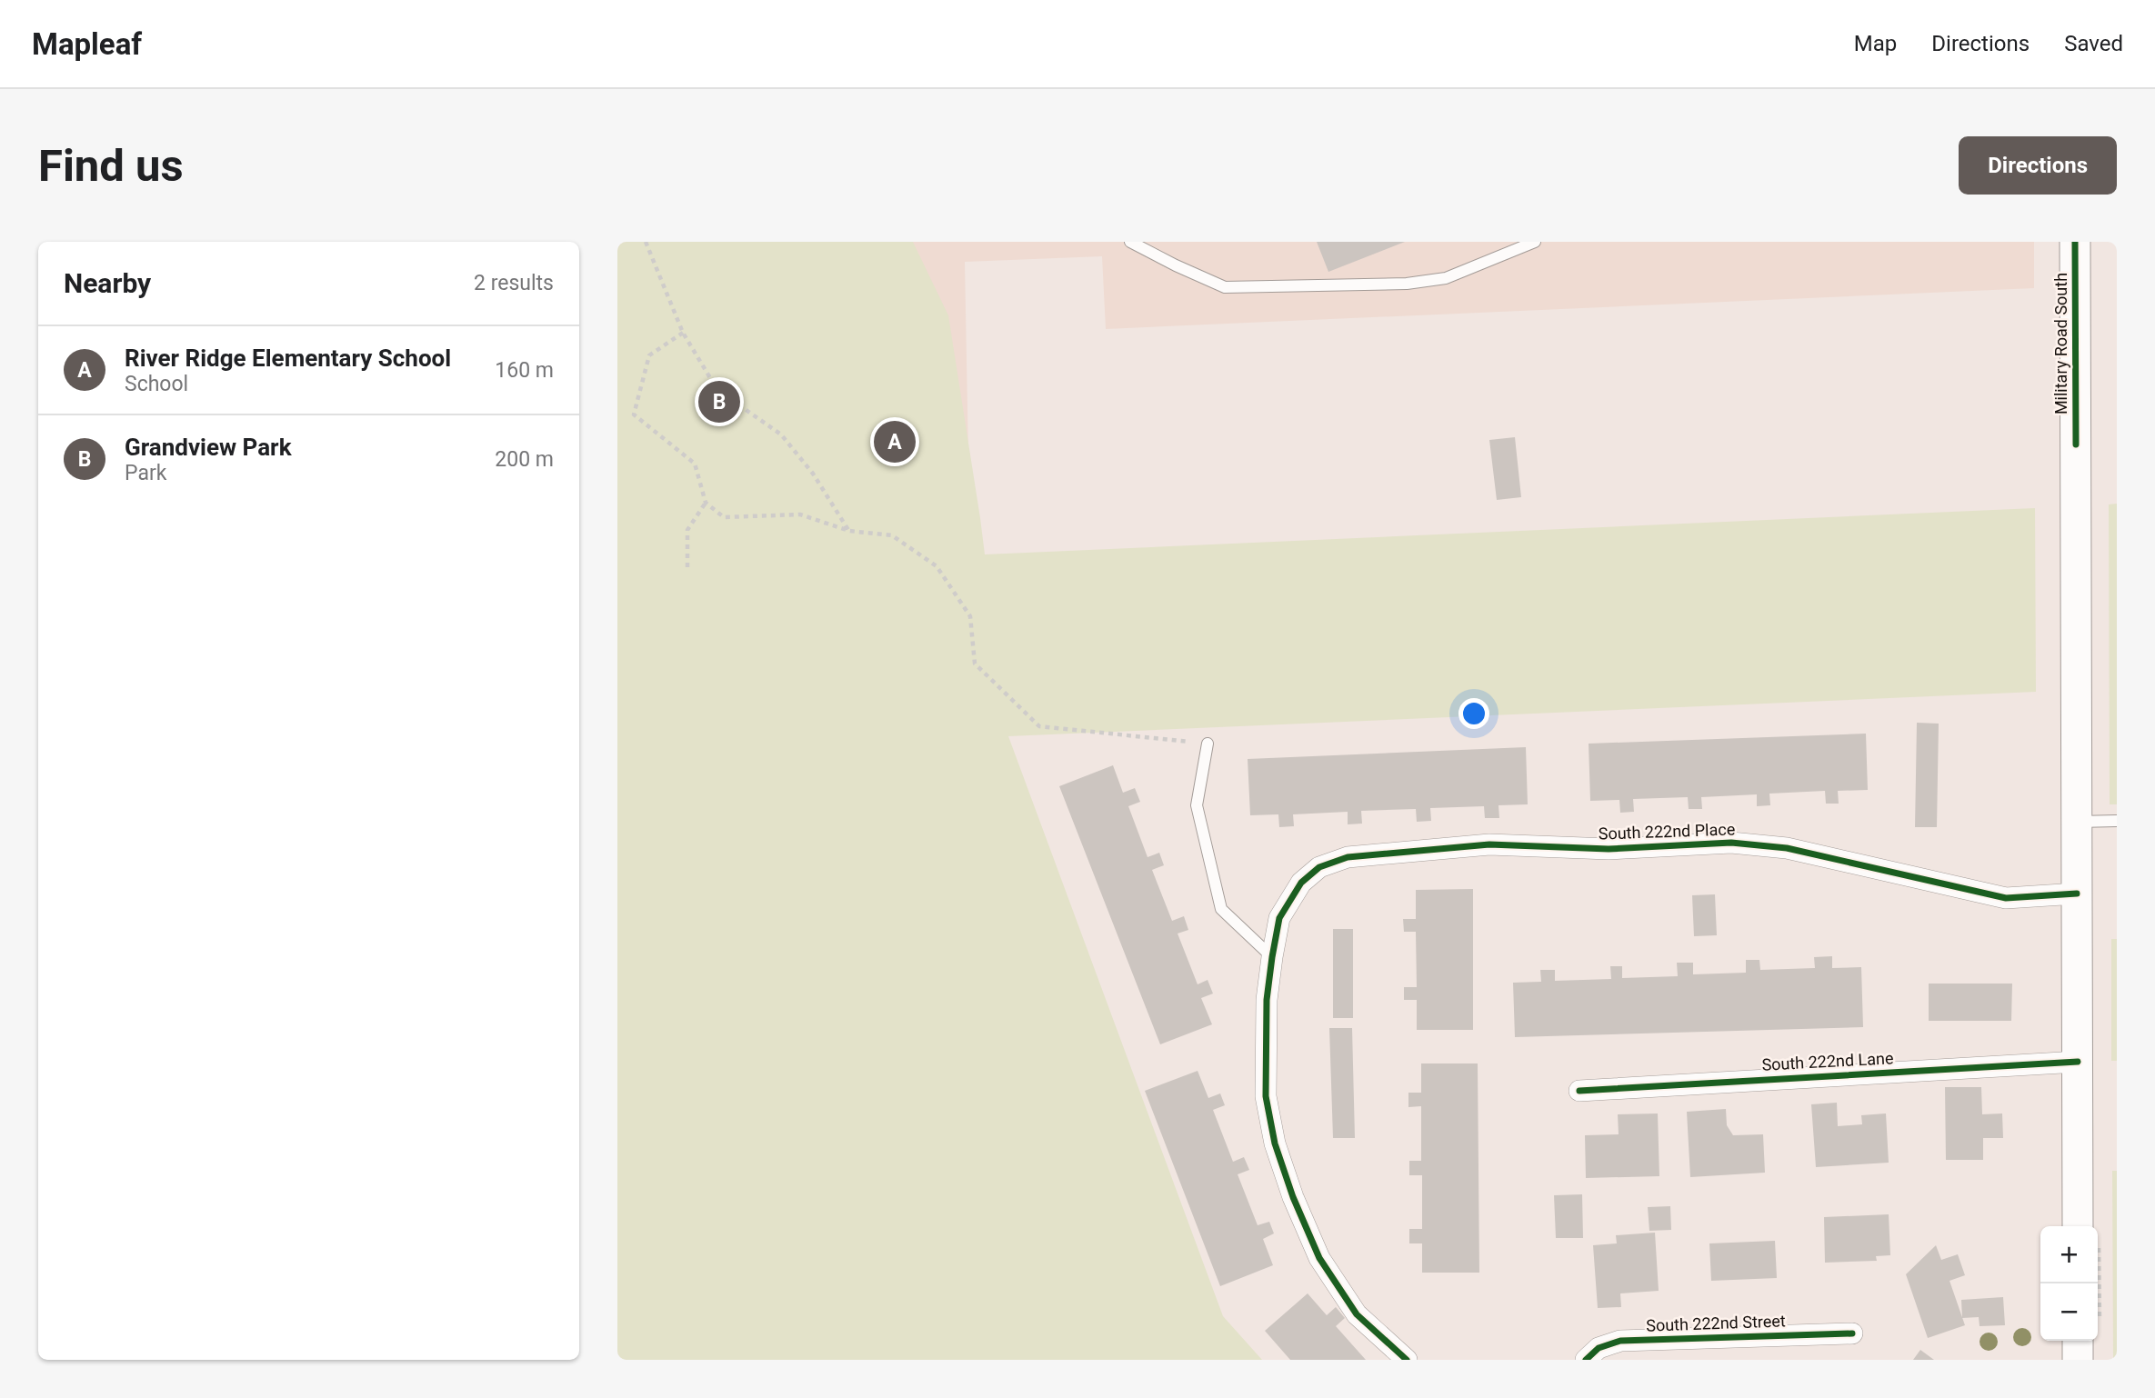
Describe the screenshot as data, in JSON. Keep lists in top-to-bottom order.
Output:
{
  "streets": {
    "main road": ["Military Road South"],
    "street": ["South 222nd Place", "South 222nd Lane", "South 222nd Street"]
  },
  "crossings": [
    ["Military Road South", "South 222nd Place"],
    ["Military Road South", "South 222nd Lane"]
  ],
  "page": {
    "header": "Mapleaf",
    "nav": ["Map", "Directions", "Saved"],
    "buttons": "Directions",
    "title": "Find us",
    "heading": ["Nearby", "2 results"],
    "list": [
      {
        "mark": "A",
        "name": "River Ridge Elementary School",
        "note": "School",
        "value": "160 m"
      },
      {
        "mark": "B",
        "name": "Grandview Park",
        "note": "Park",
        "value": "200 m"
      }
    ],
    "pins": ["B", "A"],
    "map_buttons": ["+", "−"]
  }
}
